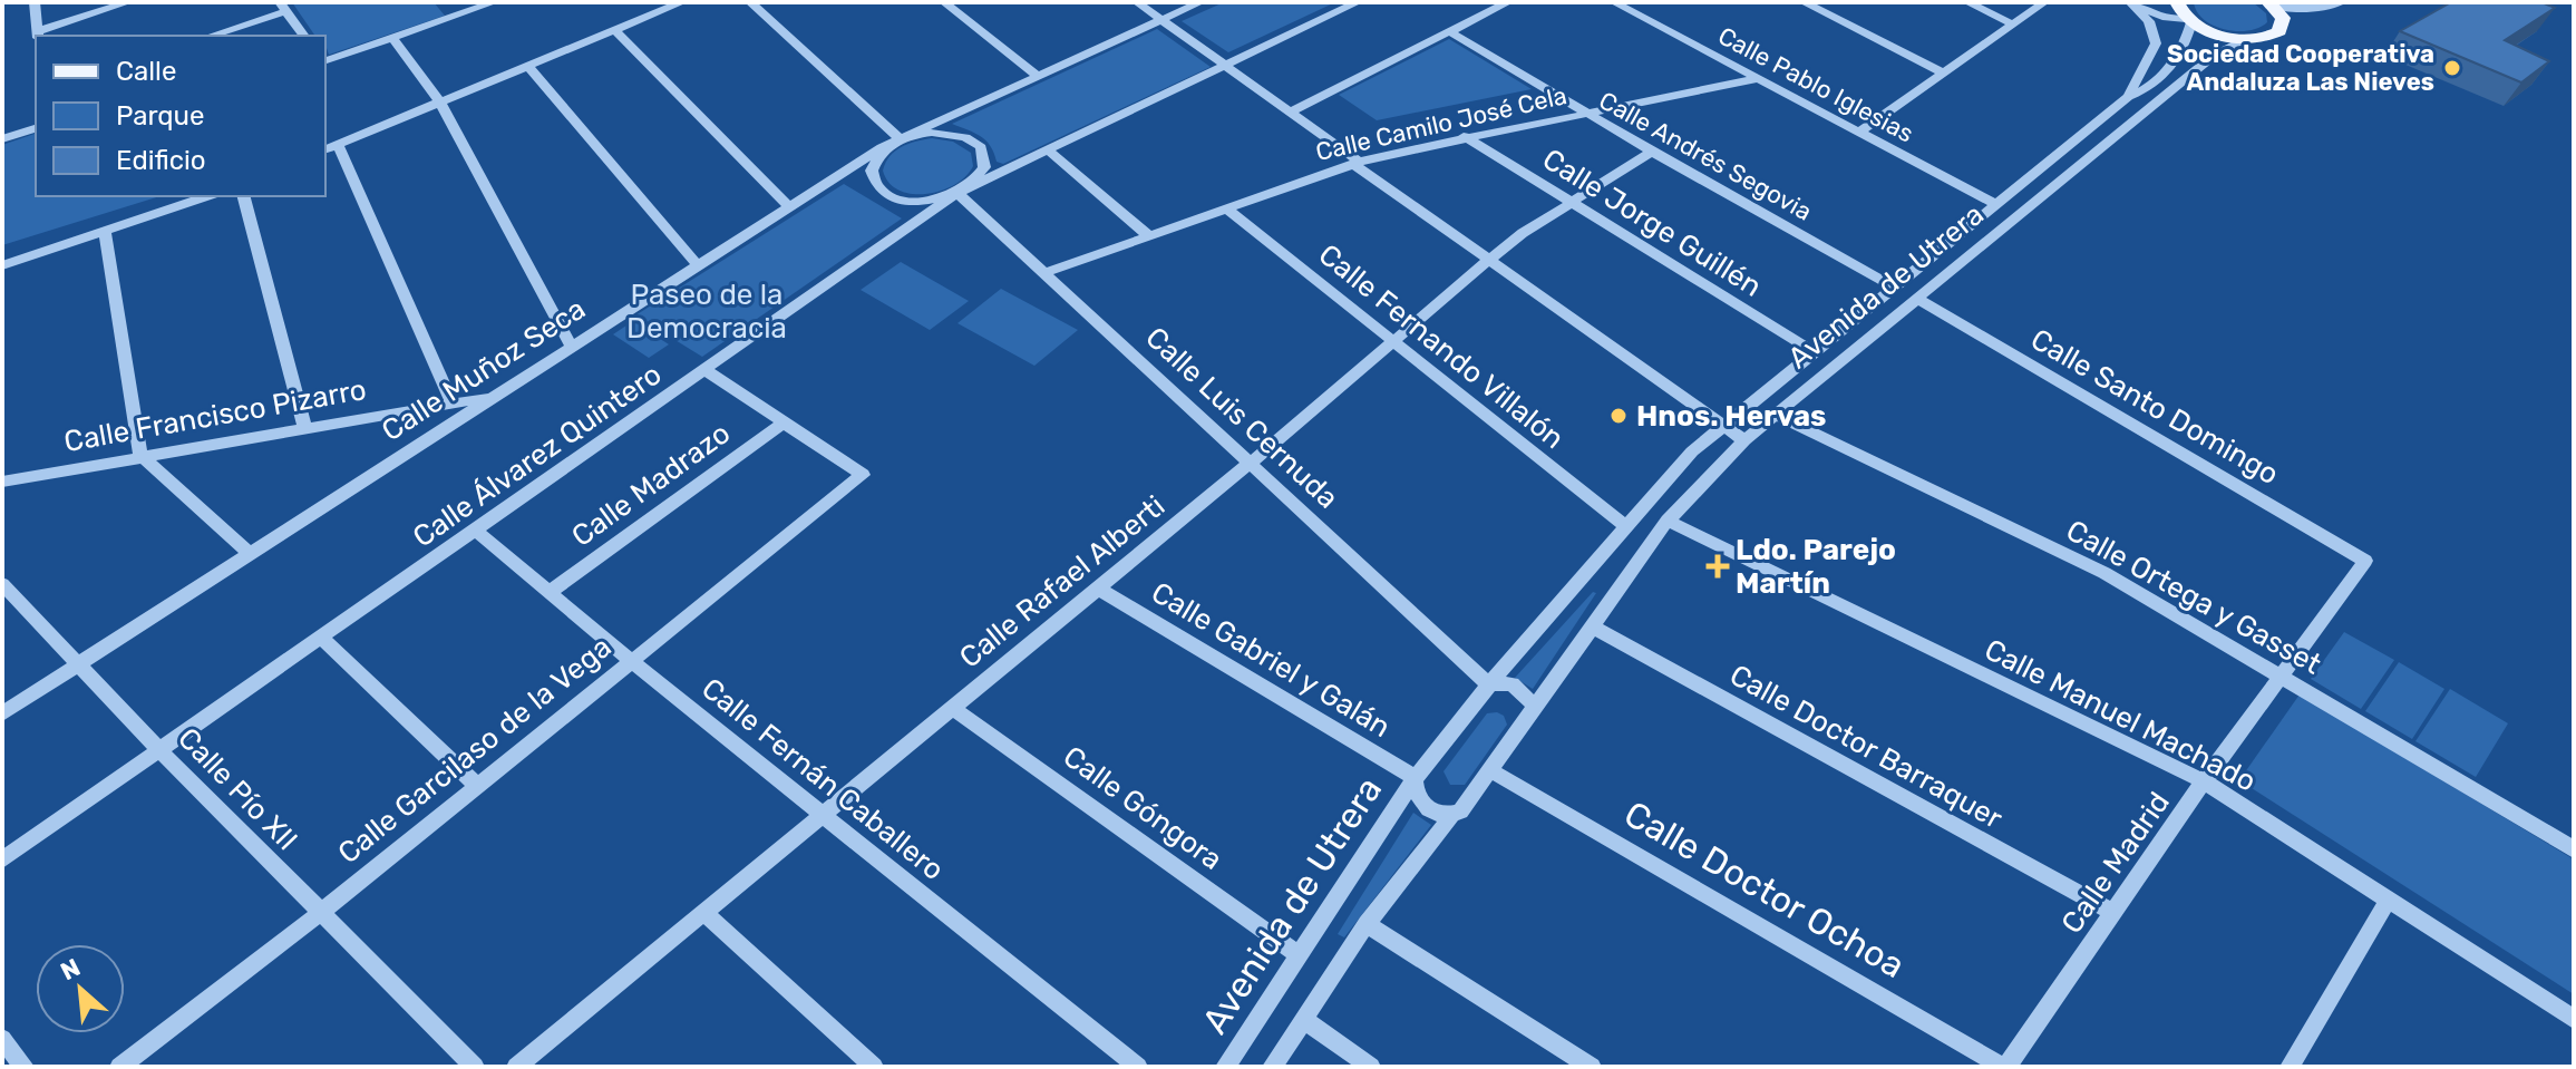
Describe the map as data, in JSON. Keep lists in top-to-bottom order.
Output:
{
  "streets": {
    "street": [
      "Calle Pablo Iglesias",
      "Calle Camilo José Cela",
      "Calle Andrés Segovia",
      "Calle Jorge Guillén",
      "Avenida de Utrera",
      "Calle Fernando Villalón",
      "Calle Muñoz Seca",
      "Calle Santo Domingo",
      "Calle Francisco Pizarro",
      "Calle Luis Cernuda",
      "Calle Álvarez Quintero",
      "Calle Madrazo",
      "Calle Rafael Alberti",
      "Calle Ortega y Gasset",
      "Calle Gabriel y Galán",
      "Calle Manuel Machado",
      "Calle Doctor Barraquer",
      "Calle Garcilaso de la Vega",
      "Calle Fernán Caballero",
      "Calle Pío XII",
      "Calle Góngora",
      "Calle Madrid",
      "Calle Doctor Ochoa"
    ]
  },
  "crossings": [
    ["Calle Pablo Iglesias", "Calle Camilo José Cela"],
    ["Calle Pablo Iglesias", "Avenida de Utrera"],
    ["Calle Camilo José Cela", "Calle Andrés Segovia"],
    ["Calle Camilo José Cela", "Calle Jorge Guillén"],
    ["Calle Camilo José Cela", "Calle Fernando Villalón"],
    ["Calle Camilo José Cela", "Calle Luis Cernuda"],
    ["Calle Andrés Segovia", "Avenida de Utrera"],
    ["Calle Andrés Segovia", "Calle Rafael Alberti"],
    ["Calle Jorge Guillén", "Avenida de Utrera"],
    ["Calle Jorge Guillén", "Calle Rafael Alberti"],
    ["Avenida de Utrera", "Calle Fernando Villalón"],
    ["Avenida de Utrera", "Calle Santo Domingo"],
    ["Avenida de Utrera", "Calle Luis Cernuda"],
    ["Avenida de Utrera", "Calle Ortega y Gasset"],
    ["Avenida de Utrera", "Calle Gabriel y Galán"],
    ["Avenida de Utrera", "Calle Manuel Machado"],
    ["Avenida de Utrera", "Calle Doctor Barraquer"],
    ["Avenida de Utrera", "Calle Góngora"],
    ["Avenida de Utrera", "Calle Doctor Ochoa"],
    ["Calle Fernando Villalón", "Calle Rafael Alberti"],
    ["Calle Muñoz Seca", "Calle Francisco Pizarro"],
    ["Calle Muñoz Seca", "Calle Luis Cernuda"],
    ["Calle Muñoz Seca", "Calle Álvarez Quintero"],
    ["Calle Muñoz Seca", "Calle Pío XII"],
    ["Calle Santo Domingo", "Calle Madrid"],
    ["Calle Luis Cernuda", "Calle Álvarez Quintero"],
    ["Calle Luis Cernuda", "Calle Rafael Alberti"],
    ["Calle Álvarez Quintero", "Calle Fernán Caballero"],
    ["Calle Álvarez Quintero", "Calle Pío XII"],
    ["Calle Madrazo", "Calle Garcilaso de la Vega"],
    ["Calle Madrazo", "Calle Fernán Caballero"],
    ["Calle Rafael Alberti", "Calle Gabriel y Galán"],
    ["Calle Rafael Alberti", "Calle Fernán Caballero"],
    ["Calle Rafael Alberti", "Calle Góngora"],
    ["Calle Ortega y Gasset", "Calle Madrid"],
    ["Calle Manuel Machado", "Calle Madrid"],
    ["Calle Doctor Barraquer", "Calle Madrid"],
    ["Calle Garcilaso de la Vega", "Calle Fernán Caballero"],
    ["Calle Garcilaso de la Vega", "Calle Pío XII"],
    ["Calle Madrid", "Calle Doctor Ochoa"]
  ],
  "parks": ["Paseo de la Democracia"],
  "places": {
    "other": ["Sociedad Cooperativa Andaluza Las Nieves", "Hnos. Hervas"],
    "health": ["Ldo. Parejo Martín"]
  },
  "legend": ["Calle", "Parque", "Edificio"],
  "north": "top left"
}
